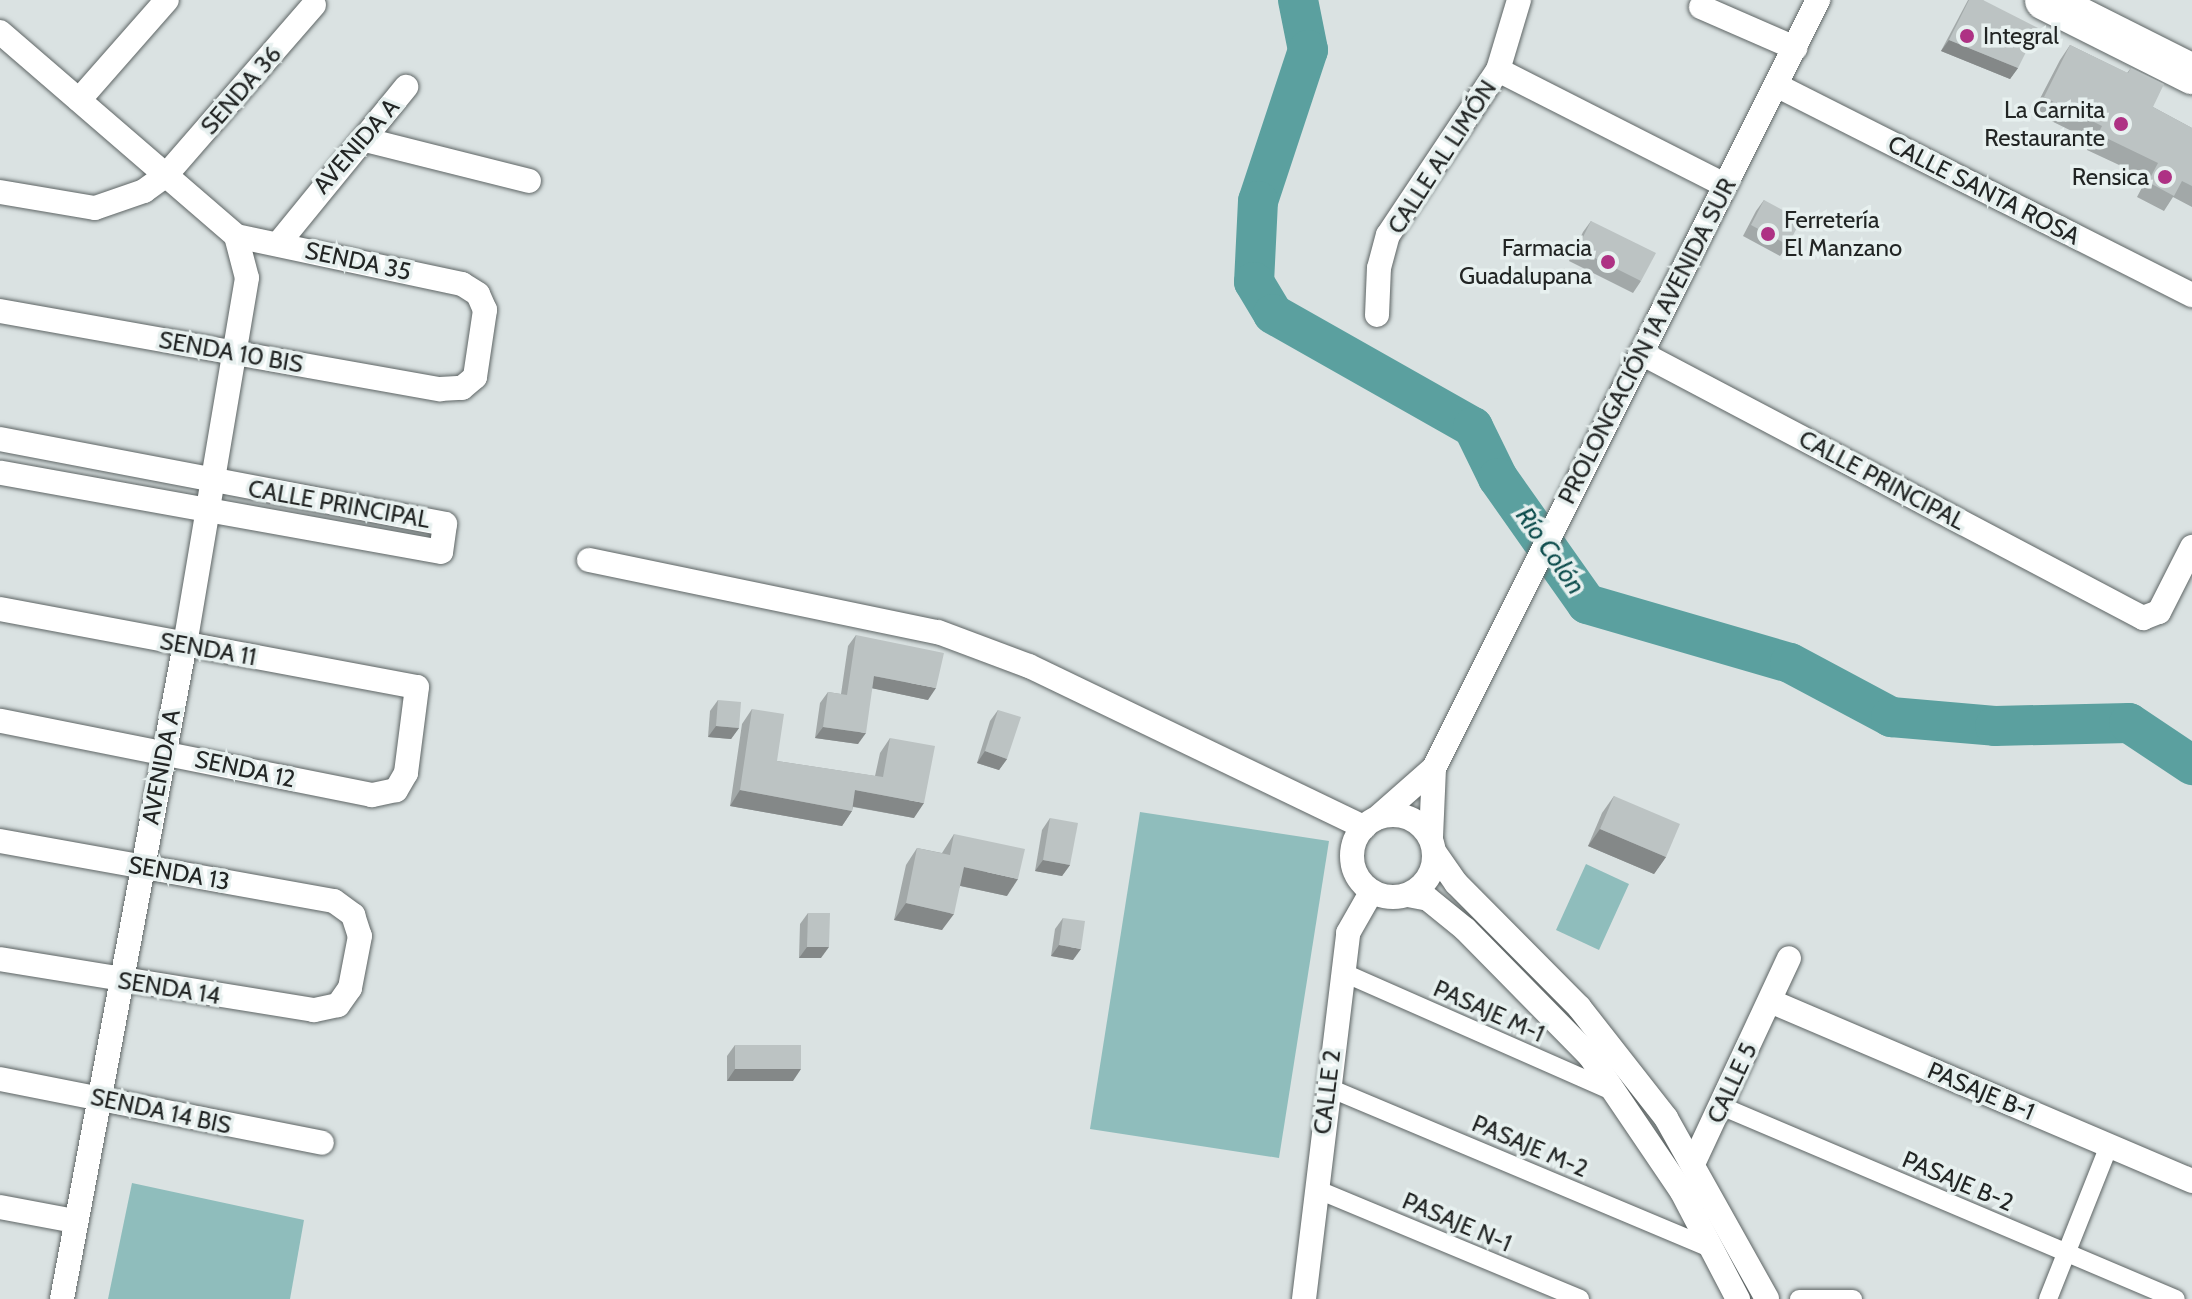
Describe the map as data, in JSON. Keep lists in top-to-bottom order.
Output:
{
  "streets": {
    "street": [
      "SENDA 36",
      "AVENIDA A",
      "CALLE AL LIMÓN",
      "CALLE SANTA ROSA",
      "SENDA 35",
      "PROLONGACIÓN 1A AVENIDA SUR",
      "SENDA 10 BIS",
      "CALLE PRINCIPAL",
      "SENDA 11",
      "SENDA 12",
      "SENDA 13",
      "SENDA 14",
      "PASAJE M-1",
      "CALLE 5",
      "PASAJE B-1",
      "CALLE 2",
      "SENDA 14 BIS",
      "PASAJE M-2",
      "PASAJE B-2",
      "PASAJE N-1"
    ]
  },
  "crossings": [
    ["AVENIDA A", "SENDA 35"],
    ["AVENIDA A", "SENDA 10 BIS"],
    ["AVENIDA A", "CALLE PRINCIPAL"],
    ["AVENIDA A", "SENDA 11"],
    ["AVENIDA A", "SENDA 12"],
    ["AVENIDA A", "SENDA 13"],
    ["AVENIDA A", "SENDA 14"],
    ["AVENIDA A", "SENDA 14 BIS"],
    ["CALLE SANTA ROSA", "PROLONGACIÓN 1A AVENIDA SUR"],
    ["SENDA 35", "SENDA 10 BIS"],
    ["PROLONGACIÓN 1A AVENIDA SUR", "CALLE PRINCIPAL"],
    ["PROLONGACIÓN 1A AVENIDA SUR", "CALLE 2"],
    ["SENDA 11", "SENDA 12"],
    ["SENDA 13", "SENDA 14"],
    ["PASAJE M-1", "CALLE 2"],
    ["CALLE 5", "PASAJE B-1"],
    ["CALLE 5", "PASAJE B-2"],
    ["CALLE 2", "PASAJE M-2"],
    ["CALLE 2", "PASAJE N-1"]
  ],
  "water": ["Río Colón"],
  "places": [
    "Integral",
    "La Carnita Restaurante",
    "Rensica",
    "Ferretería El Manzano",
    "Farmacia Guadalupana"
  ]
}
